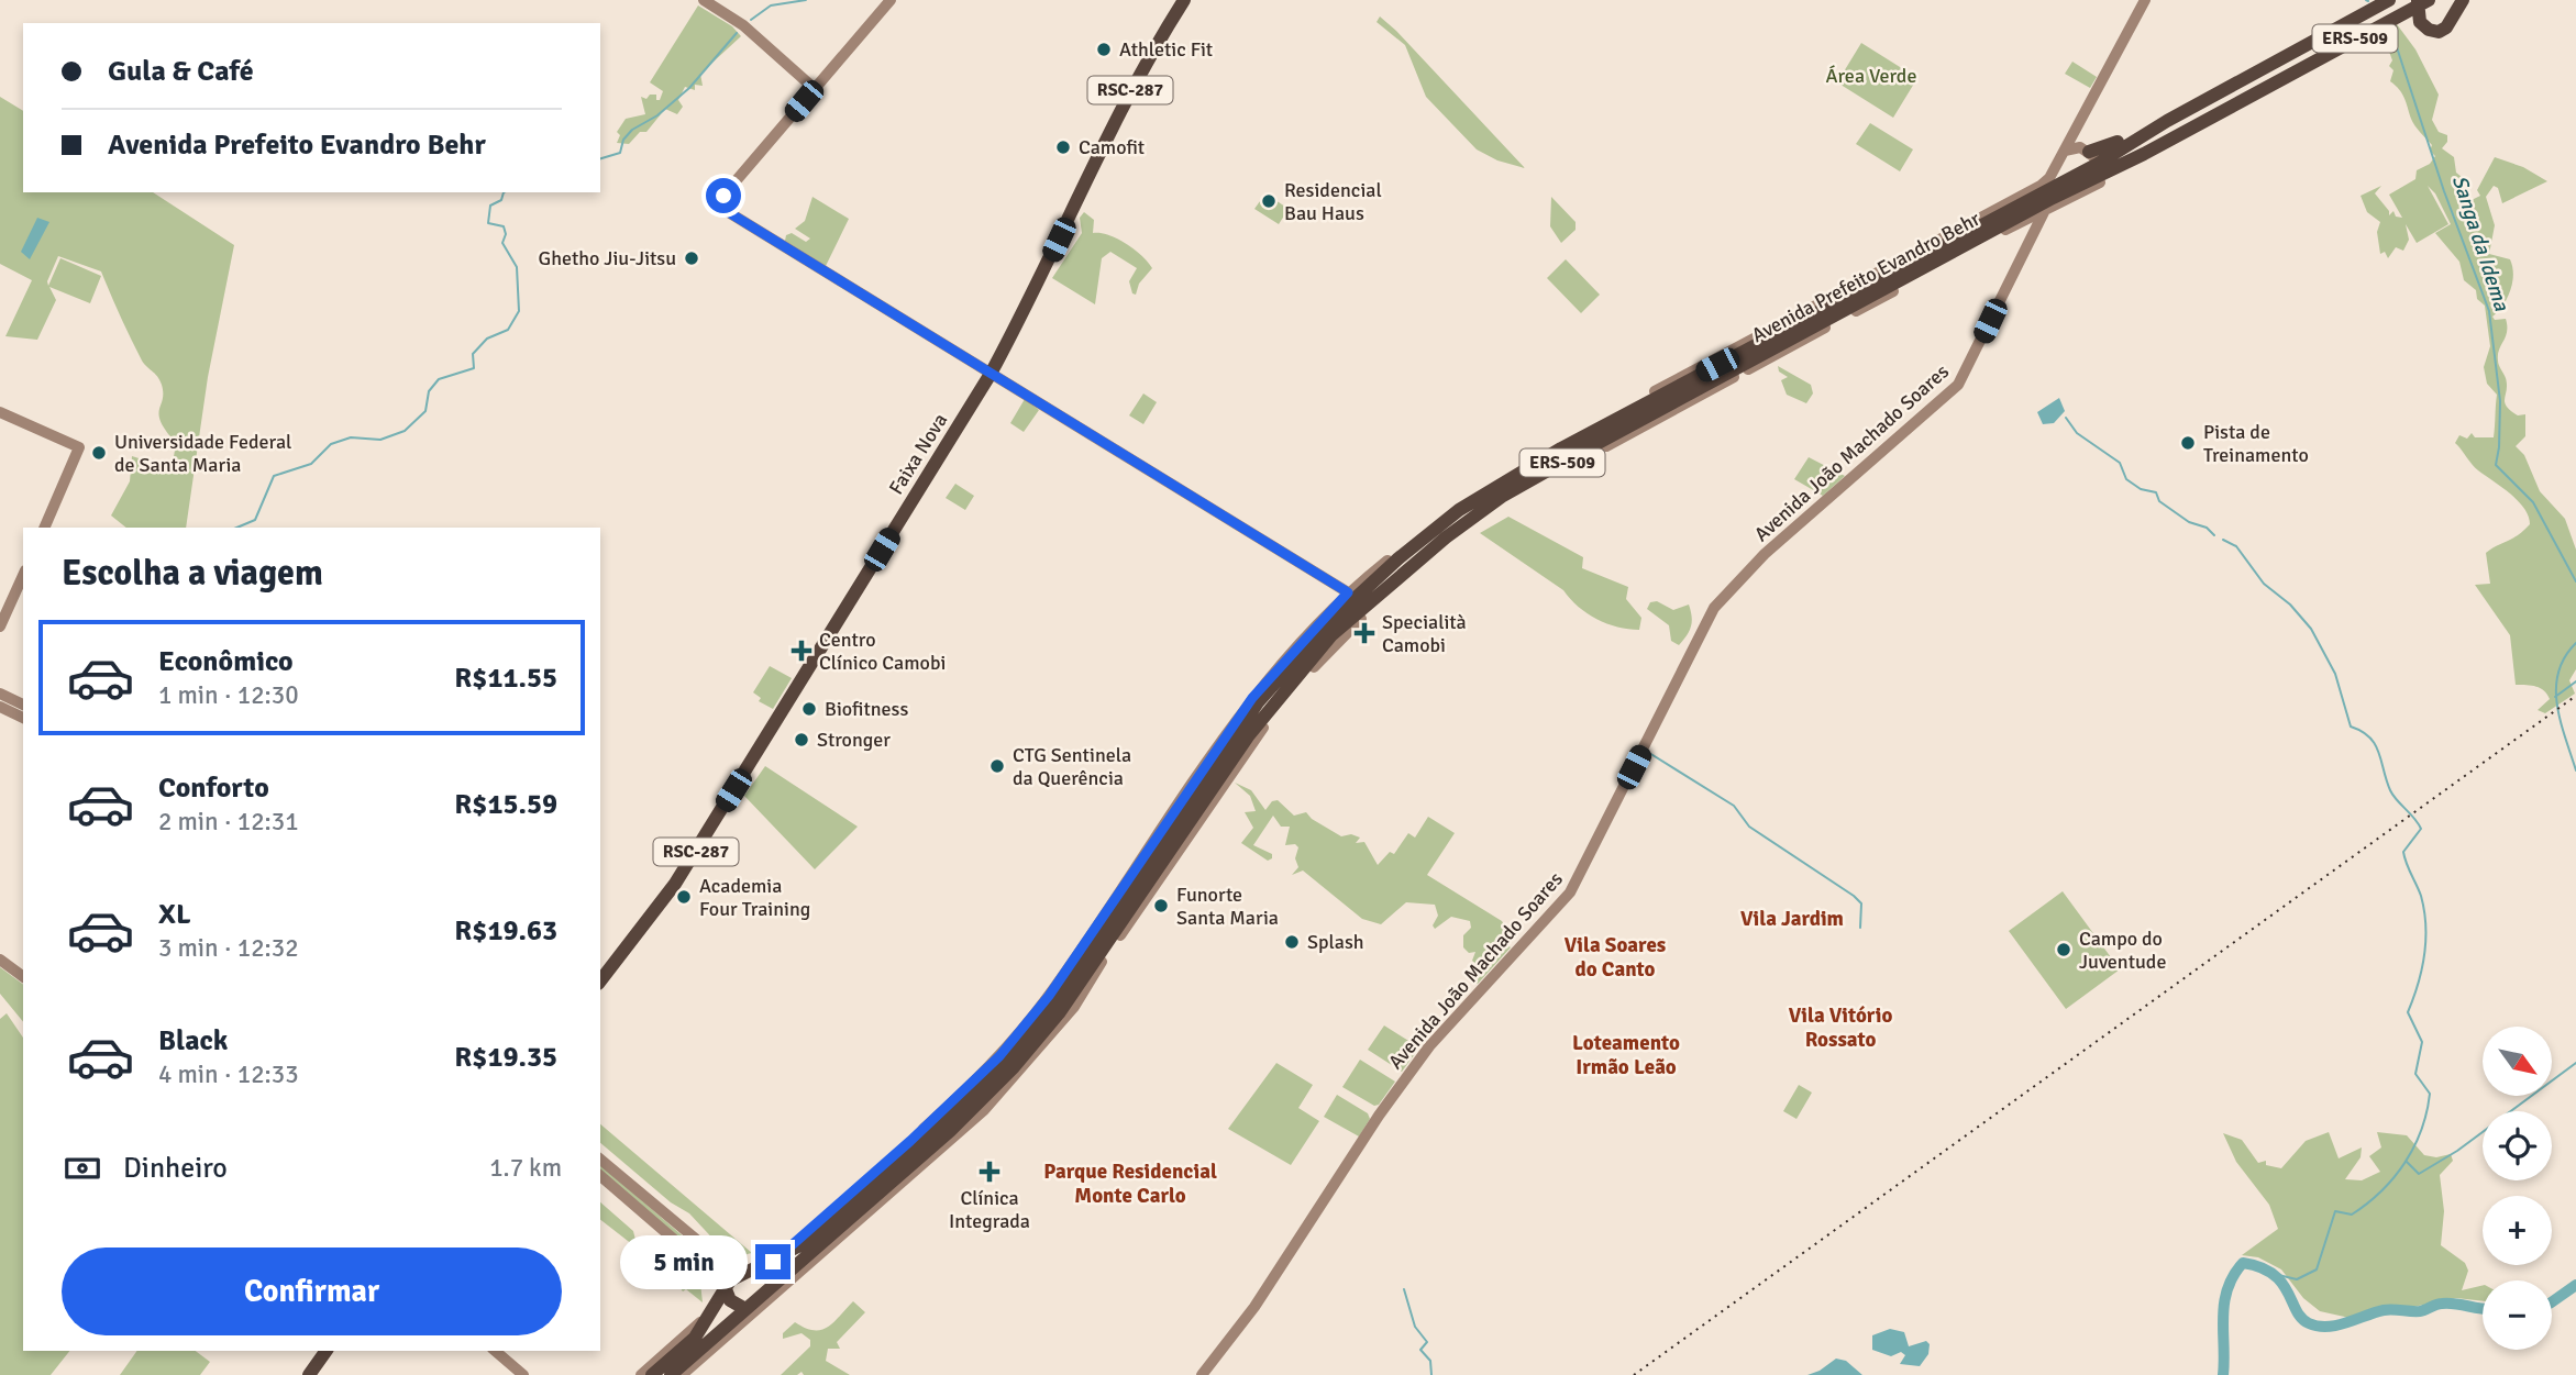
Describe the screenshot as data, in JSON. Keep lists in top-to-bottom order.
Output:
{
  "streets": {
    "highway": [
      "ERS-509",
      "RSC-287",
      "Avenida Prefeito Evandro Behr",
      "Faixa Nova"
    ],
    "main road": ["Avenida João Machado Soares"]
  },
  "crossings": [
    ["ERS-509", "Avenida Prefeito Evandro Behr"],
    ["Avenida Prefeito Evandro Behr", "Avenida João Machado Soares"]
  ],
  "districts": [
    "Vila Jardim",
    "Vila Soares do Canto",
    "Vila Vitório Rossato",
    "Loteamento Irmão Leão",
    "Parque Residencial Monte Carlo"
  ],
  "water": ["Sanga da Idema"],
  "parks": ["Área Verde"],
  "places": {
    "other": [
      "Athletic Fit",
      "Camofit",
      "Residencial Bau Haus",
      "Ghetho Jiu-Jitsu",
      "Pista de Treinamento",
      "Universidade Federal de Santa Maria",
      "Biofitness",
      "Stronger",
      "CTG Sentinela da Querência",
      "Academia Four Training",
      "Funorte Santa Maria",
      "Splash",
      "Campo do Juventude"
    ],
    "health": ["Specialità Camobi", "Centro Clínico Camobi", "Clínica Integrada"]
  },
  "north": "bottom right",
  "page": {
    "banner": ["Gula & Café", "Avenida Prefeito Evandro Behr"],
    "heading": "Escolha a viagem",
    "list": [
      {
        "name": "Econômico",
        "note": "1 min · 12:30",
        "value": "R$11.55"
      },
      {
        "name": "Conforto",
        "note": "2 min · 12:31",
        "value": "R$15.59"
      },
      {
        "name": "XL",
        "note": "3 min · 12:32",
        "value": "R$19.63"
      },
      {
        "name": "Black",
        "note": "4 min · 12:33",
        "value": "R$19.35"
      }
    ],
    "map_buttons": ["+", "−"],
    "pay": ["Dinheiro", "1.7 km"],
    "buttons": "Confirmar",
    "bubble": "5 min"
  }
}
